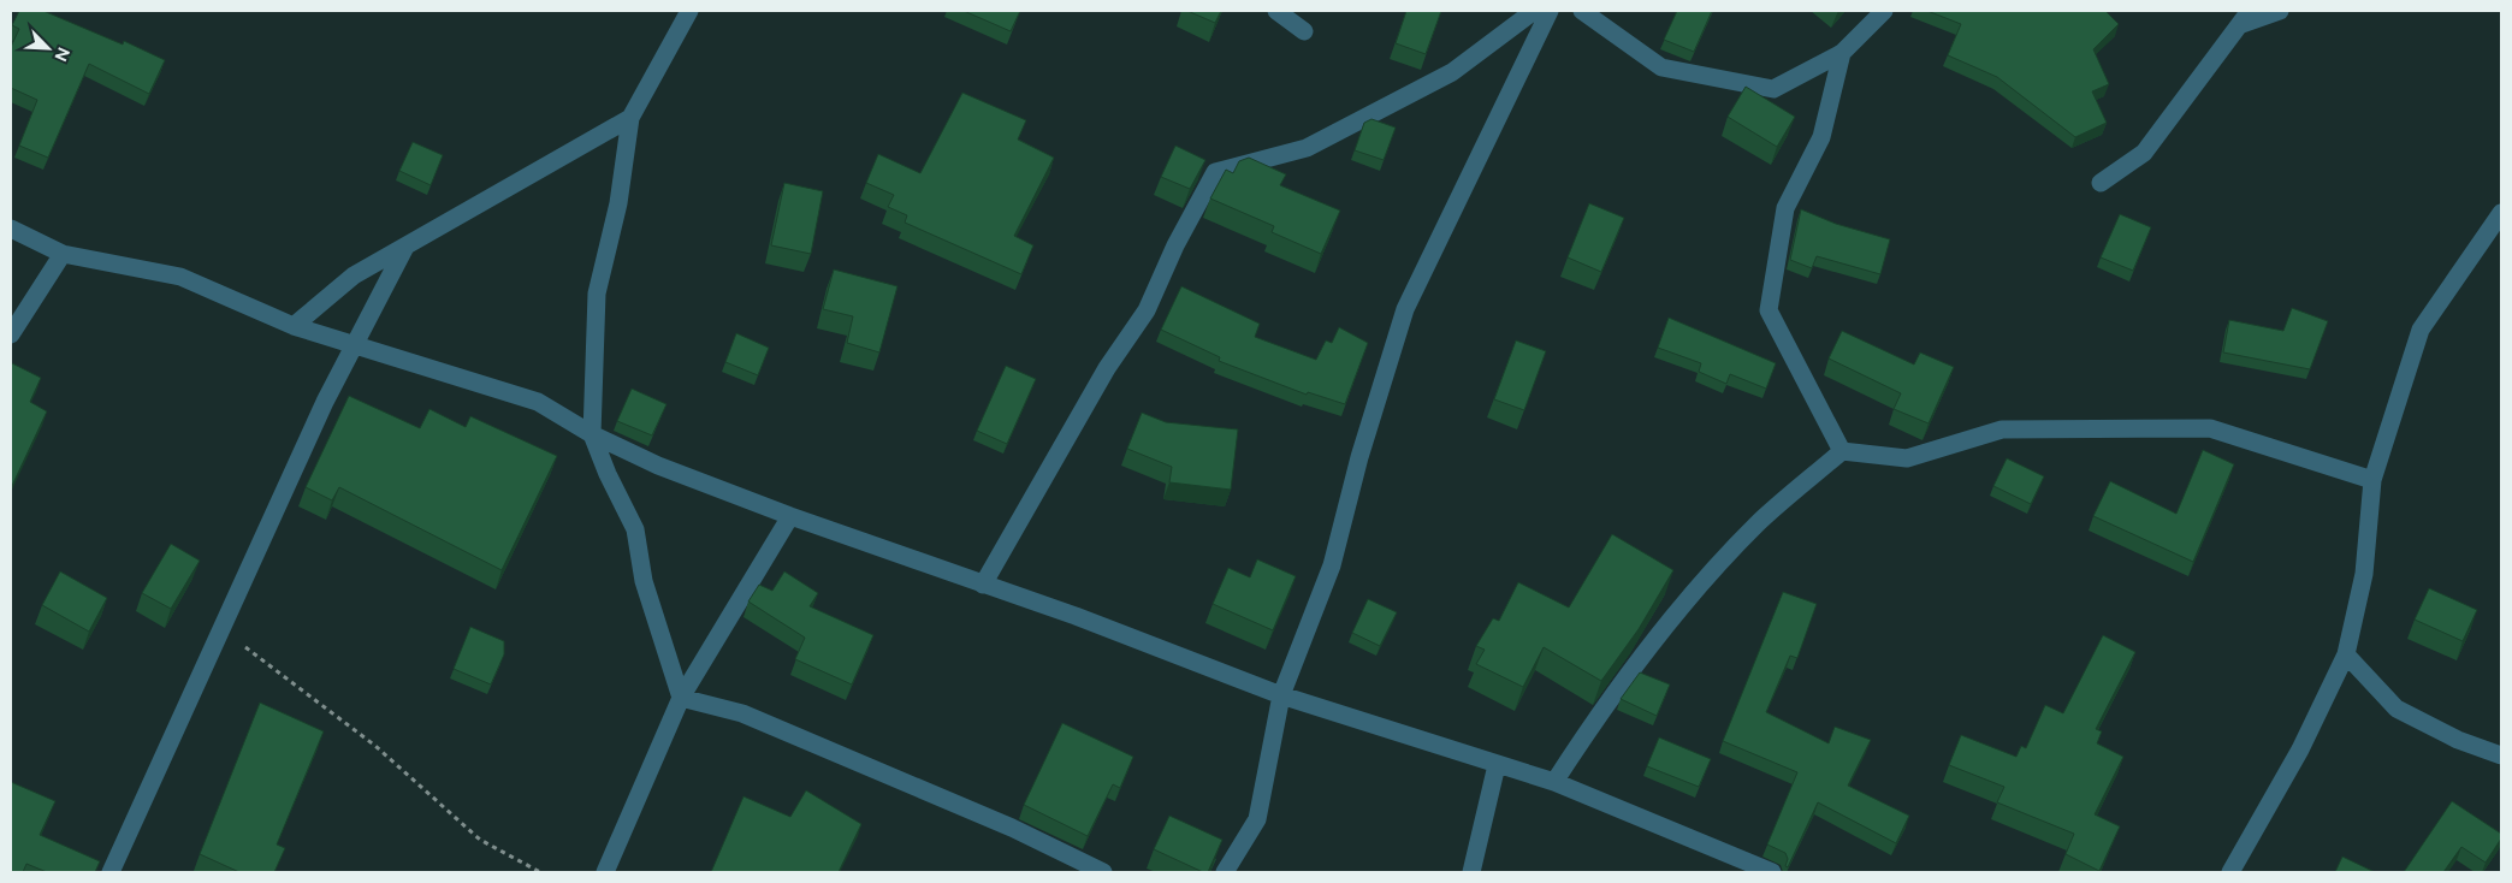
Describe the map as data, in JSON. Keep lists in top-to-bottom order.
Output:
{
  "north": "bottom right"
}
